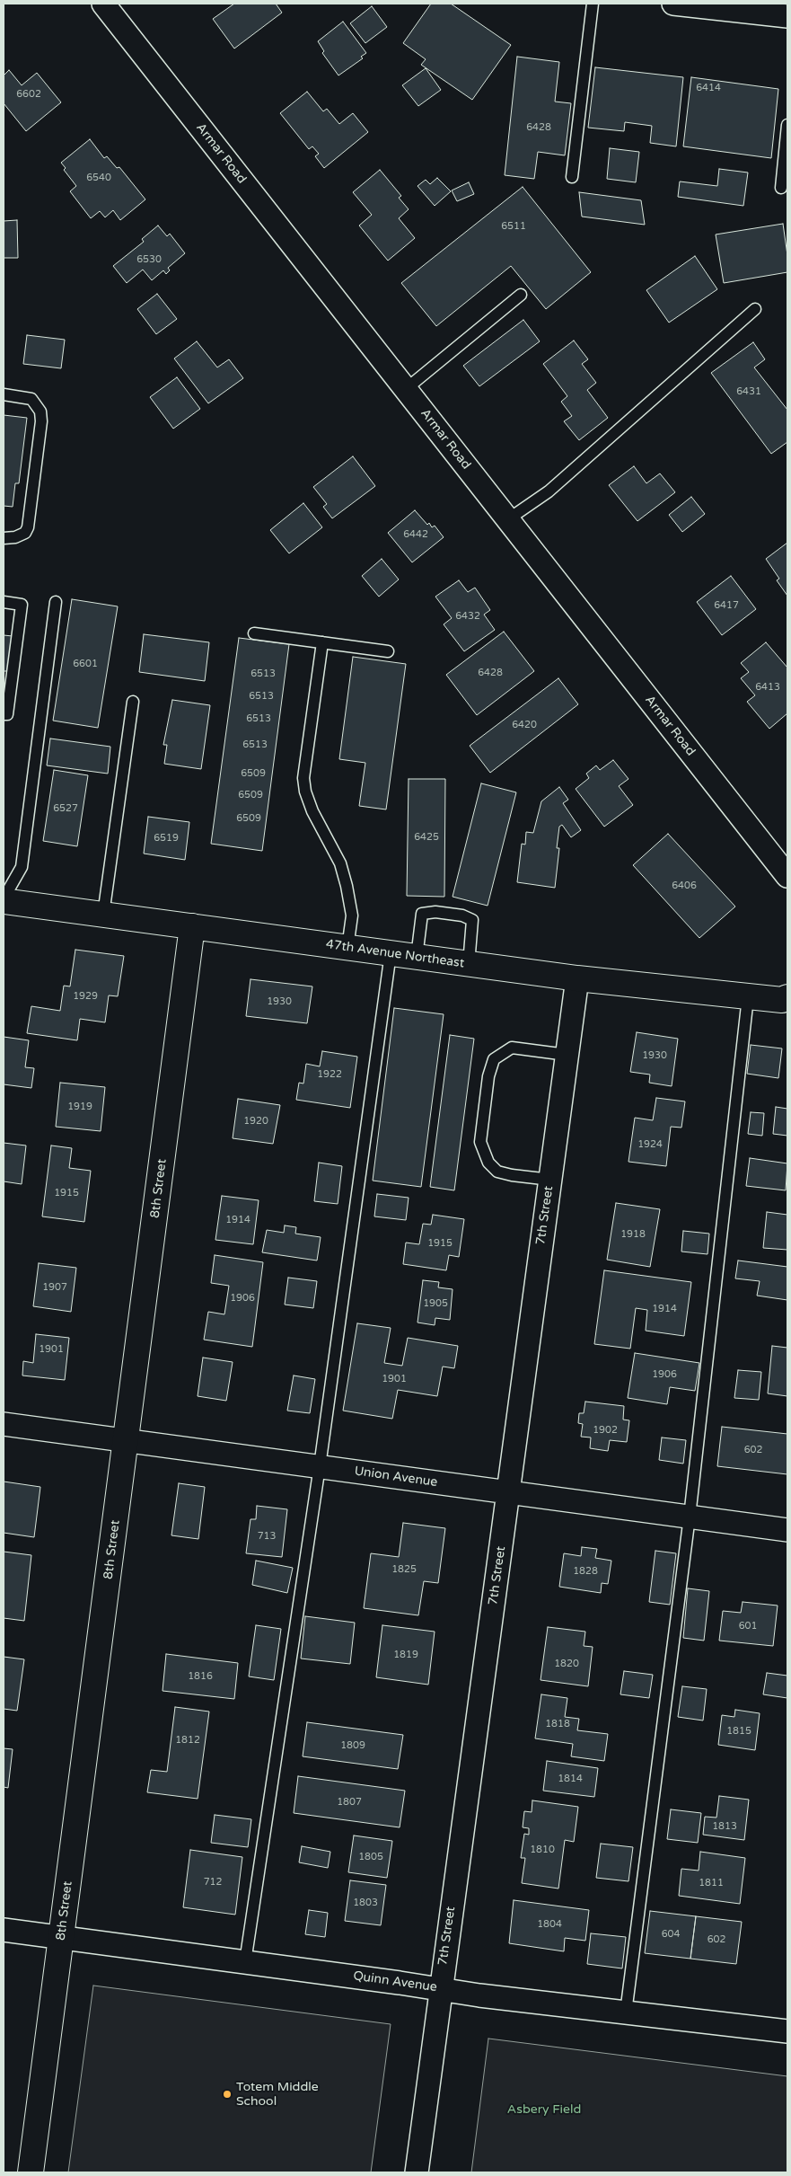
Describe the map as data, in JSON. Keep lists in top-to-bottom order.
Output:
{
  "streets": {
    "street": [
      "Armar Road",
      "47th Avenue Northeast",
      "8th Street",
      "7th Street",
      "Union Avenue",
      "Quinn Avenue"
    ]
  },
  "crossings": [
    ["47th Avenue Northeast", "8th Street"],
    ["47th Avenue Northeast", "7th Street"],
    ["8th Street", "Union Avenue"],
    ["8th Street", "Quinn Avenue"],
    ["7th Street", "Union Avenue"],
    ["7th Street", "Quinn Avenue"]
  ],
  "parks": ["Asbery Field"],
  "places": ["Totem Middle School"],
  "house_numbers": [
    "6414",
    "6602",
    "6428",
    "6540",
    "6511",
    "6530",
    "6431",
    "6442",
    "6417",
    "6432",
    "6601",
    "6428",
    "6513",
    "6413",
    "6513",
    "6513",
    "6420",
    "6513",
    "6509",
    "6509",
    "6527",
    "6509",
    "6425",
    "6519",
    "6406",
    "1929",
    "1930",
    "1930",
    "1922",
    "1919",
    "1920",
    "1924",
    "1915",
    "1914",
    "1918",
    "1915",
    "1907",
    "1906",
    "1905",
    "1914",
    "1901",
    "1906",
    "1901",
    "1902",
    "602",
    "713",
    "1825",
    "1828",
    "601",
    "1819",
    "1820",
    "1816",
    "1818",
    "1815",
    "1812",
    "1809",
    "1814",
    "1807",
    "1813",
    "1810",
    "1805",
    "712",
    "1811",
    "1803",
    "1804",
    "604",
    "602"
  ]
}
